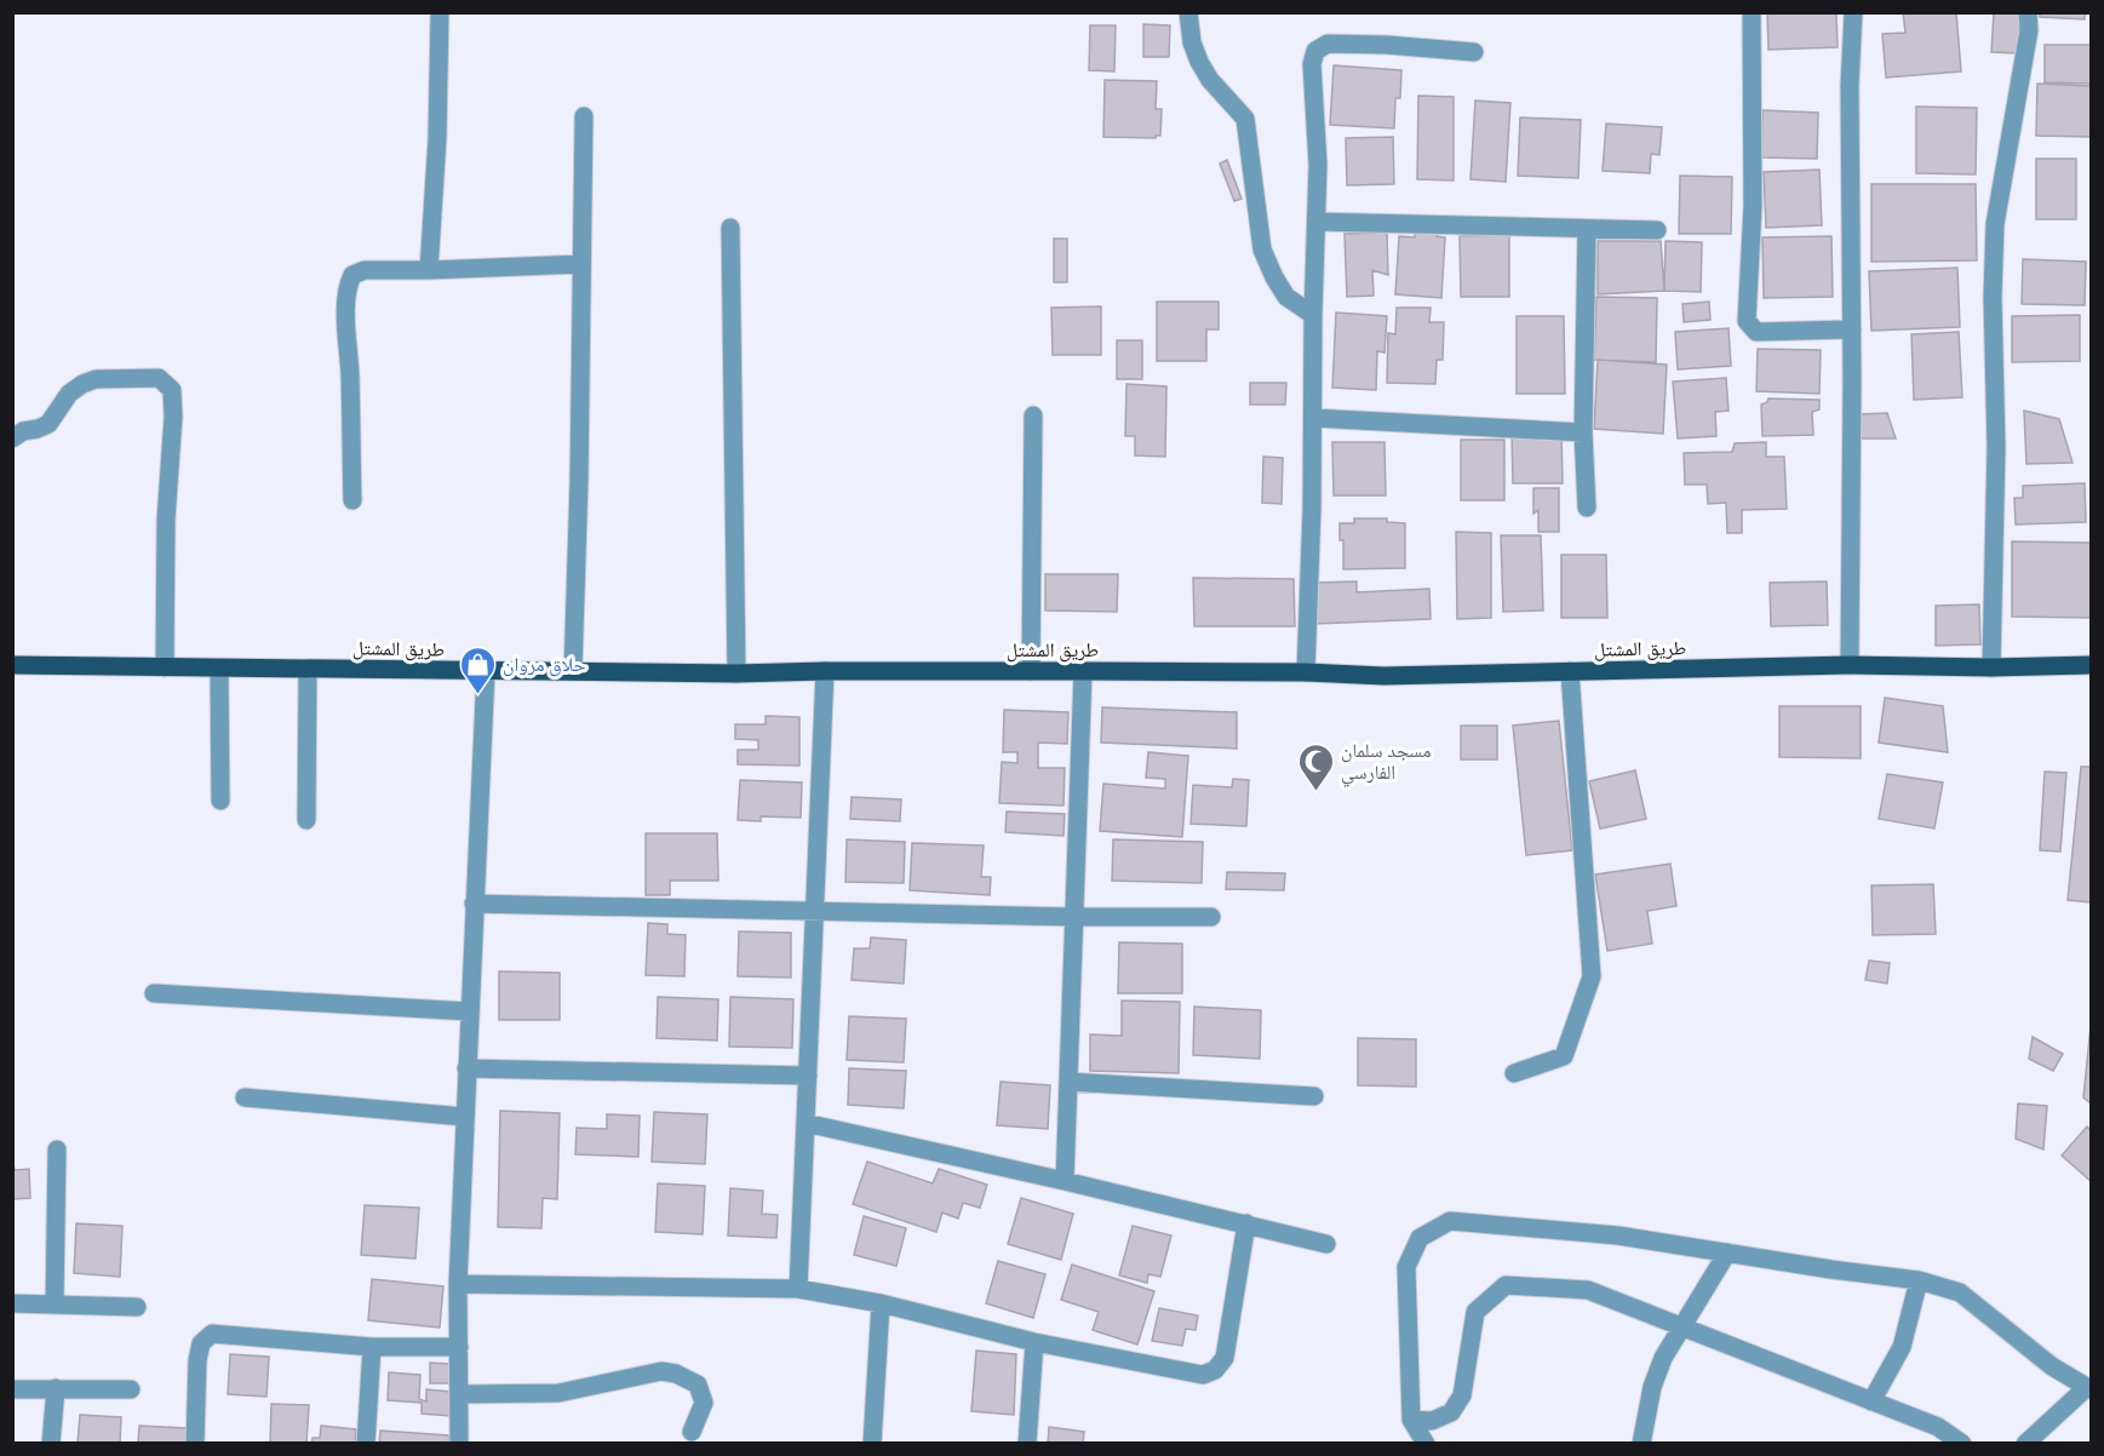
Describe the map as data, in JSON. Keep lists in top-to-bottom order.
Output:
{
  "streets": {
    "main road": ["طريق المشتل"]
  },
  "places": {
    "shop": ["حلاق مروان"],
    "mosque": ["مسجد سلمان الفارسي"]
  }
}
